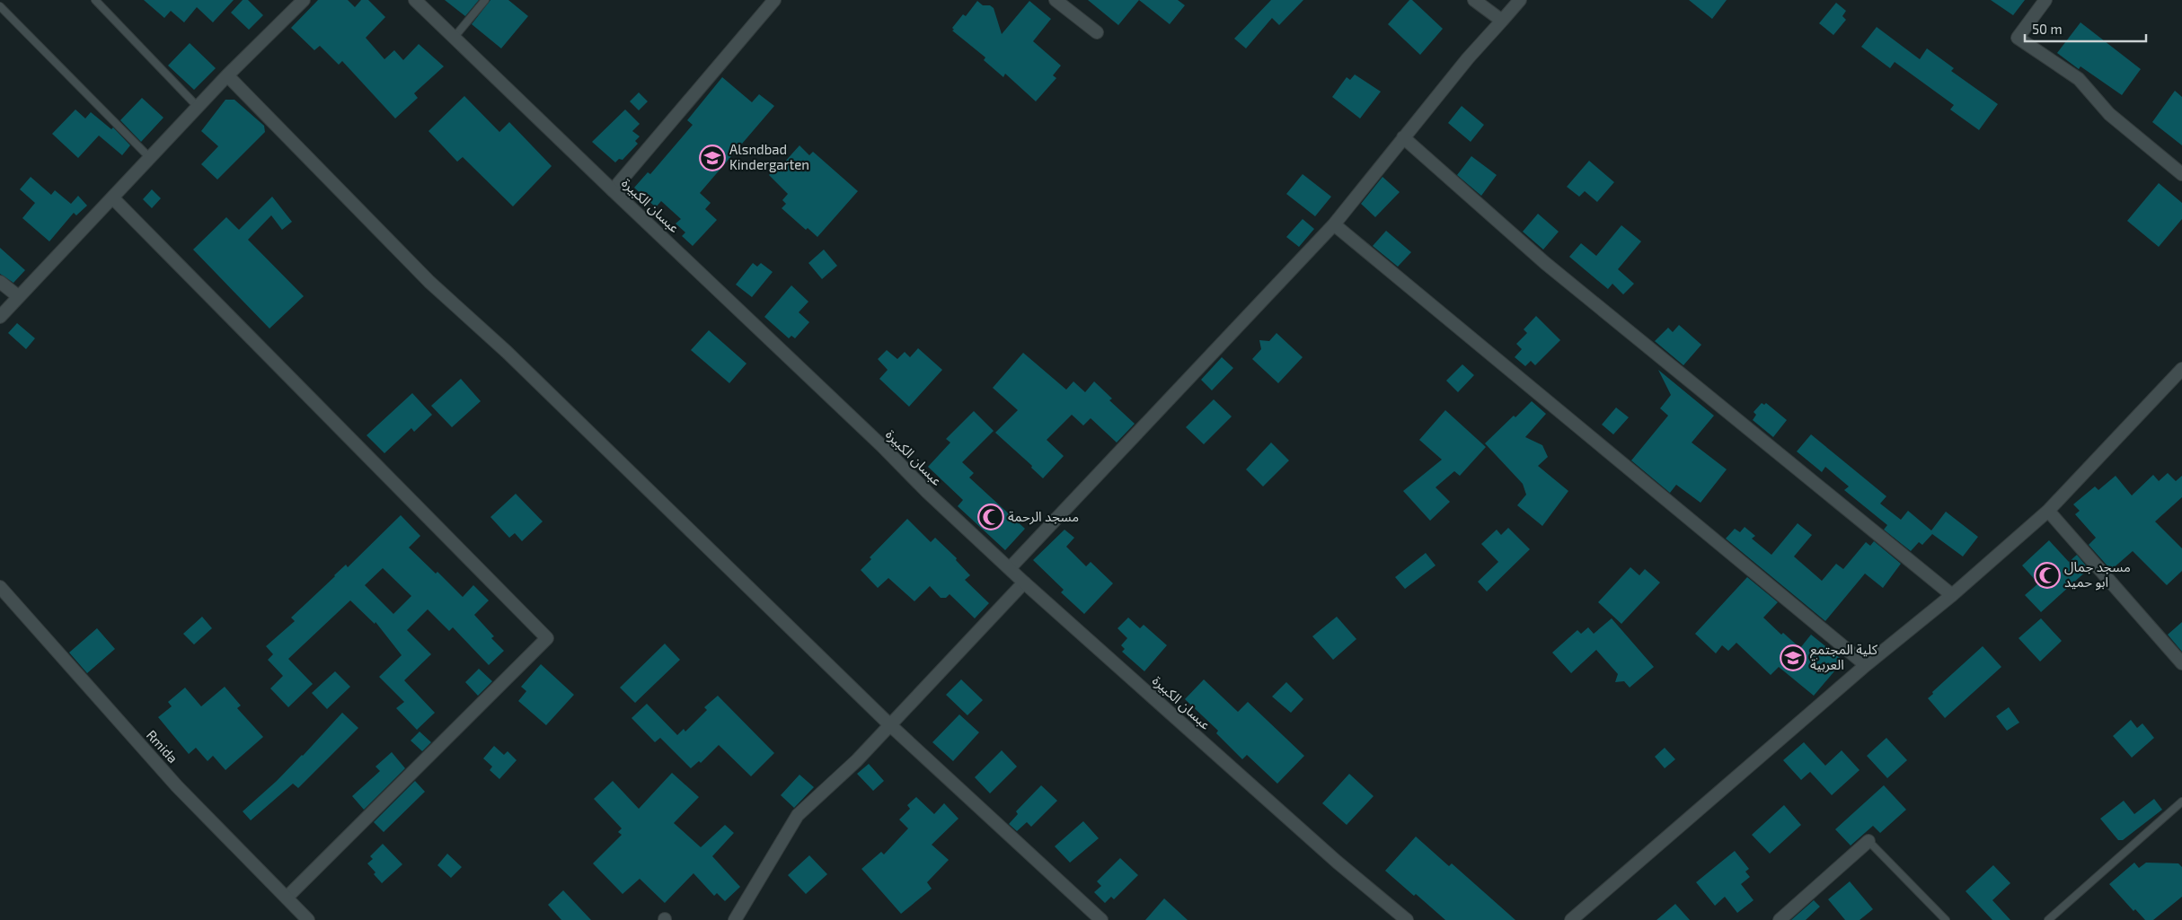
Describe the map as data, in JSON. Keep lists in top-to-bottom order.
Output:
{
  "streets": {
    "street": ["عبسان الكبيرة", "Rmida"]
  },
  "places": {
    "school or university": ["Alsndbad Kindergarten", "كلية المجتمع العربية"],
    "mosque": ["مسجد الرحمة", "مسجد جمال ابو حميد"]
  },
  "scale_bar": "50 m"
}
